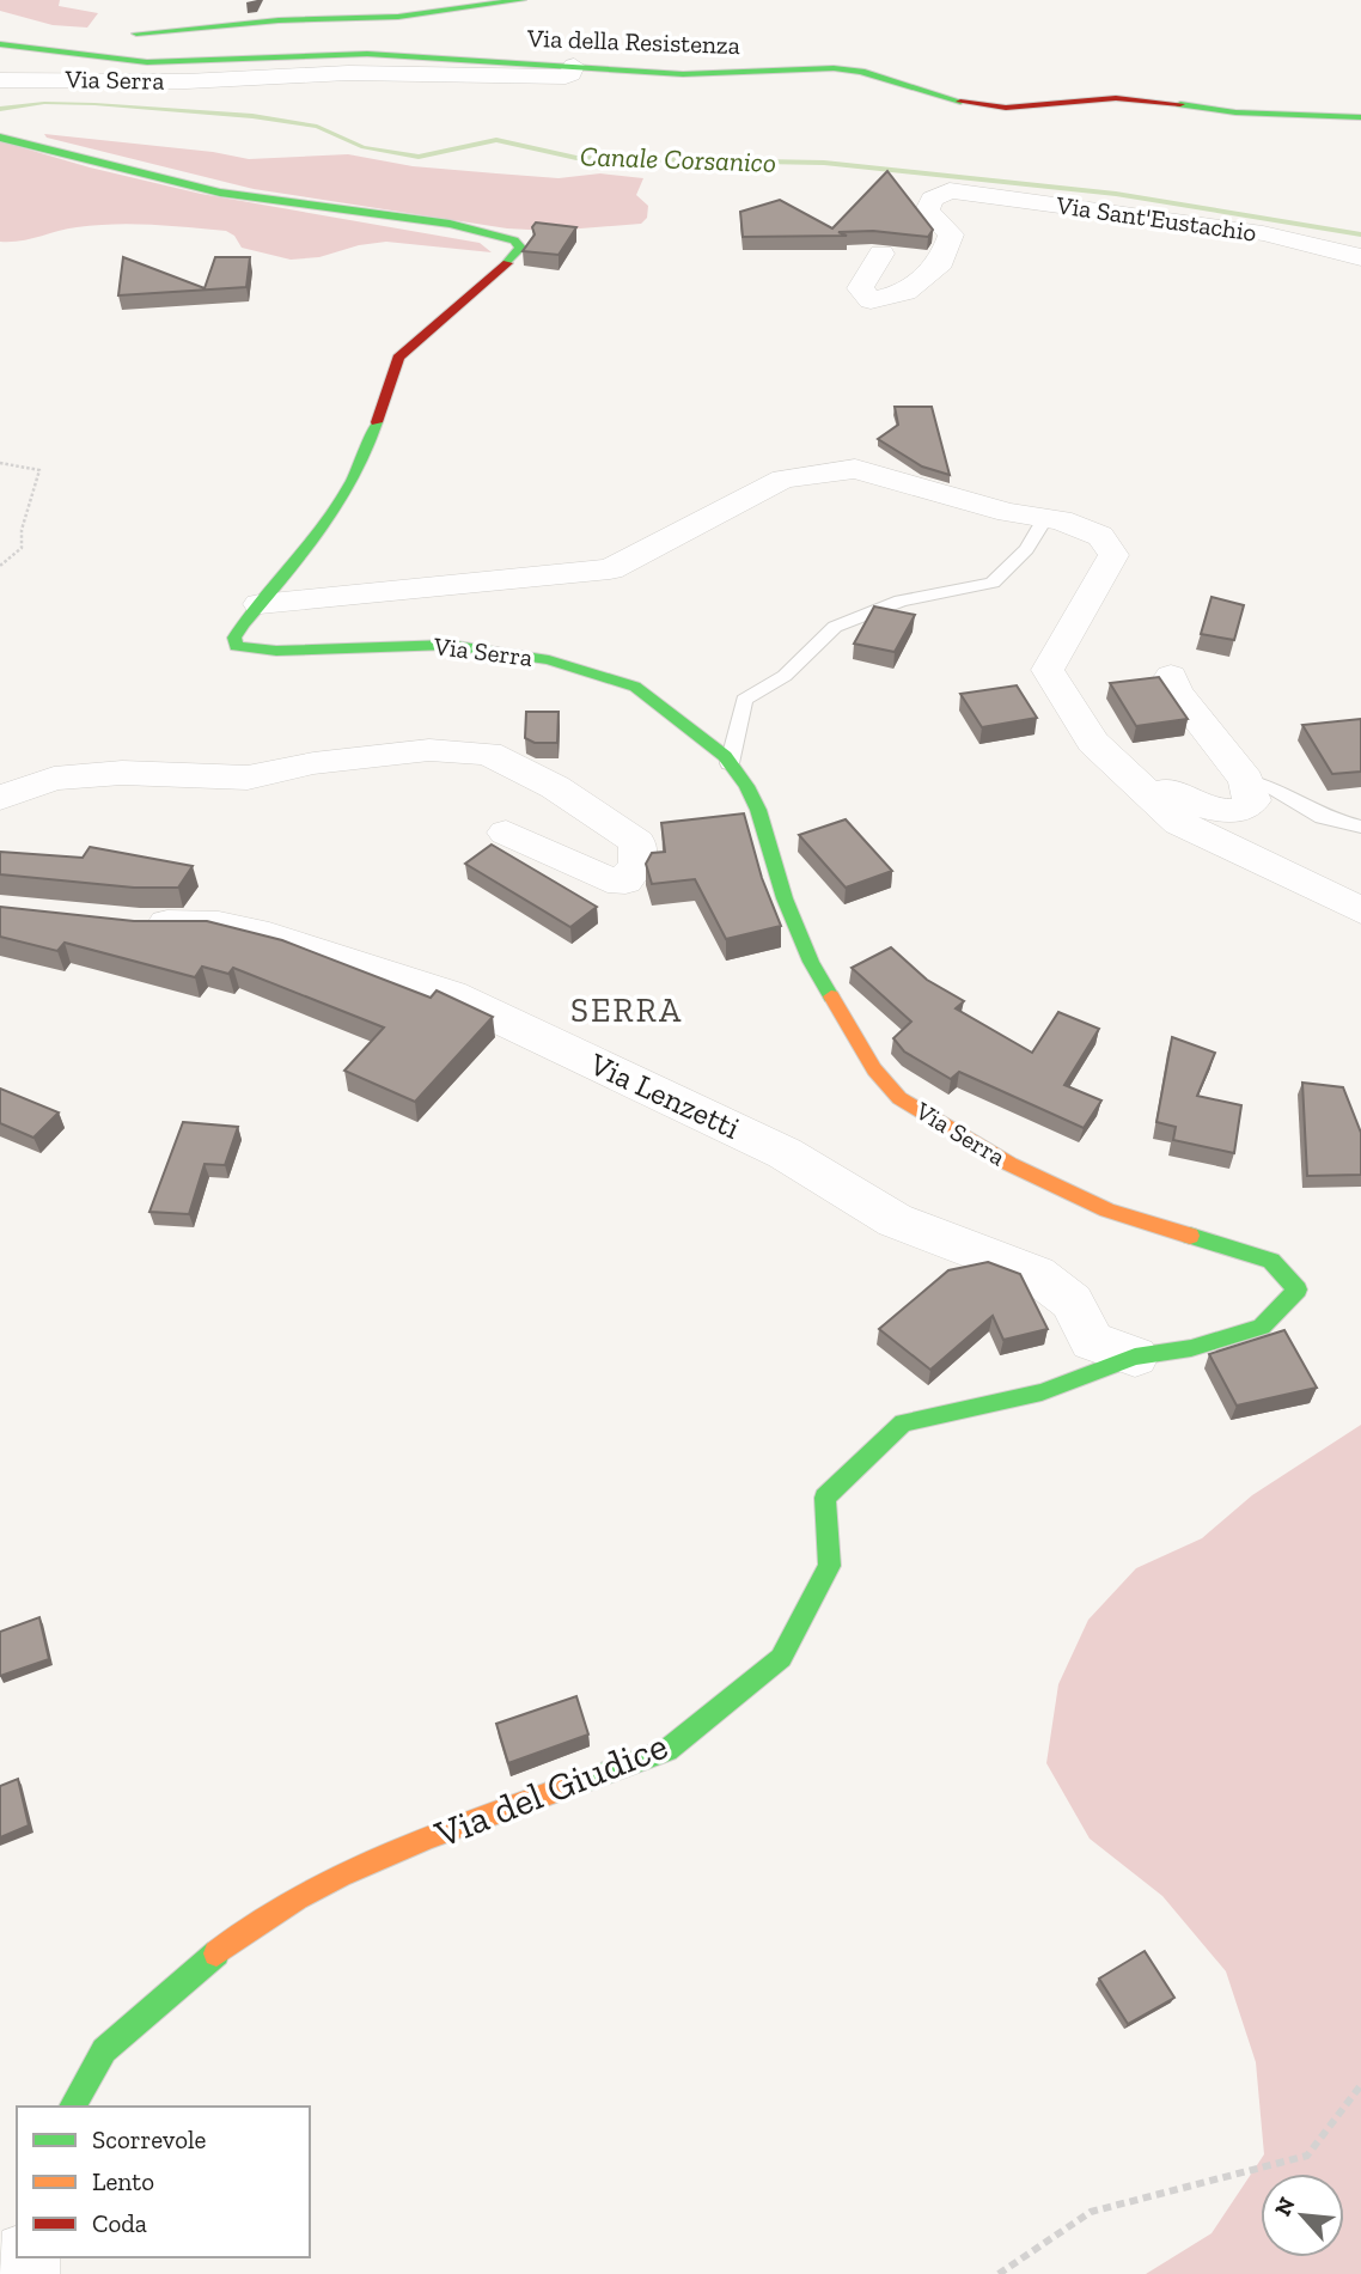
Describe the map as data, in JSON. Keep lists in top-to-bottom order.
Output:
{
  "streets": {
    "street": [
      "Via della Resistenza",
      "Via Serra",
      "Via Sant'Eustachio",
      "Via Lenzetti",
      "Via del Giudice"
    ]
  },
  "crossings": [
    ["Via della Resistenza", "Via Serra"],
    ["Via Serra", "Via Lenzetti"],
    ["Via Serra", "Via del Giudice"],
    ["Via Lenzetti", "Via del Giudice"]
  ],
  "districts": ["SERRA"],
  "water": ["Canale Corsanico"],
  "legend": ["Scorrevole", "Lento", "Coda"],
  "north": "top left"
}
